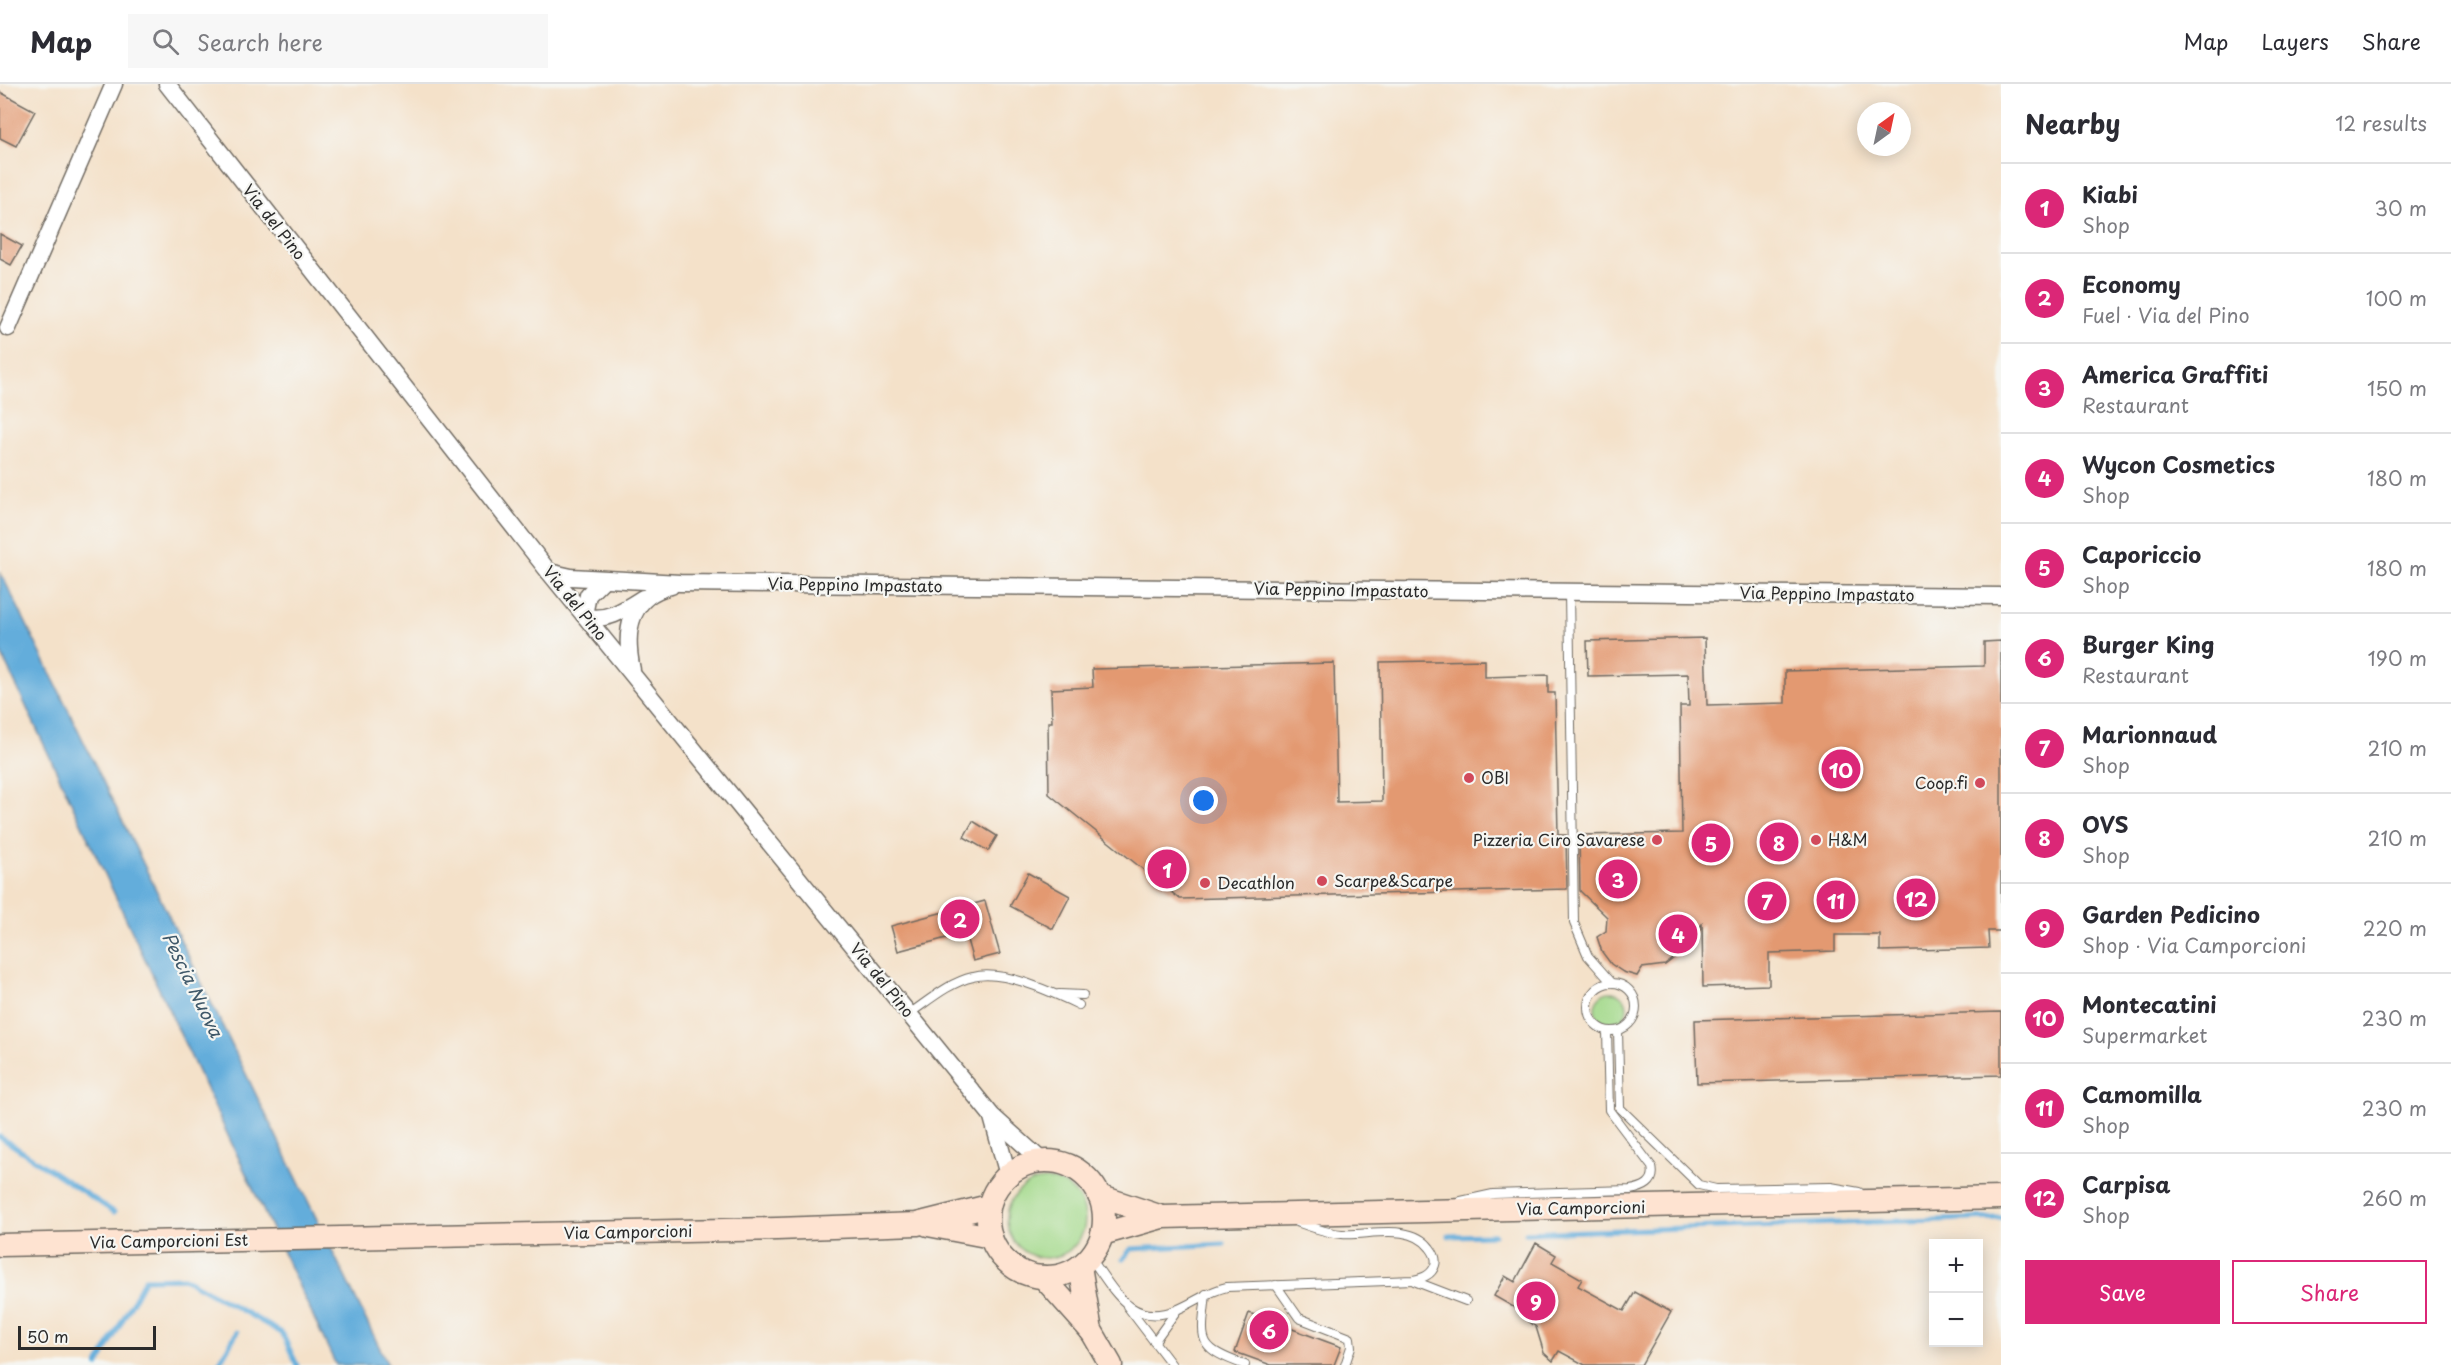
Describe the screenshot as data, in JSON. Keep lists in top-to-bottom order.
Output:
{
  "streets": {
    "main road": ["Via Camporcioni", "Via Camporcioni Est"],
    "street": ["Via del Pino", "Via Peppino Impastato"]
  },
  "crossings": [
    ["Via del Pino", "Via Peppino Impastato"],
    ["Via Camporcioni", "Via Camporcioni Est"]
  ],
  "water": ["Pescia Nuova"],
  "places": [
    "OBI",
    "Coop.fi",
    "Pizzeria Ciro Savarese",
    "H&M",
    "Scarpe&Scarpe",
    "Decathlon"
  ],
  "scale_bar": "50 m",
  "north": "top right",
  "page": {
    "header": "Map",
    "search": "Search here",
    "nav": ["Map", "Layers", "Share"],
    "heading": ["Nearby", "12 results"],
    "list": [
      {
        "mark": "1",
        "name": "Kiabi",
        "note": "Shop",
        "value": "30 m"
      },
      {
        "mark": "2",
        "name": "Economy",
        "note": "Fuel · Via del Pino",
        "value": "100 m"
      },
      {
        "mark": "3",
        "name": "America Graffiti",
        "note": "Restaurant",
        "value": "150 m"
      },
      {
        "mark": "4",
        "name": "Wycon Cosmetics",
        "note": "Shop",
        "value": "180 m"
      },
      {
        "mark": "5",
        "name": "Caporiccio",
        "note": "Shop",
        "value": "180 m"
      },
      {
        "mark": "6",
        "name": "Burger King",
        "note": "Restaurant",
        "value": "190 m"
      },
      {
        "mark": "7",
        "name": "Marionnaud",
        "note": "Shop",
        "value": "210 m"
      },
      {
        "mark": "8",
        "name": "OVS",
        "note": "Shop",
        "value": "210 m"
      },
      {
        "mark": "9",
        "name": "Garden Pedicino",
        "note": "Shop · Via Camporcioni",
        "value": "220 m"
      },
      {
        "mark": "10",
        "name": "Montecatini",
        "note": "Supermarket",
        "value": "230 m"
      },
      {
        "mark": "11",
        "name": "Camomilla",
        "note": "Shop",
        "value": "230 m"
      },
      {
        "mark": "12",
        "name": "Carpisa",
        "note": "Shop",
        "value": "260 m"
      }
    ],
    "pins": [
      "10",
      "8",
      "5",
      "1",
      "3",
      "12",
      "11",
      "7",
      "2",
      "4",
      "9",
      "6"
    ],
    "map_buttons": ["+", "−"],
    "buttons": ["Save", "Share"],
    "scale": "50 m"
  }
}
